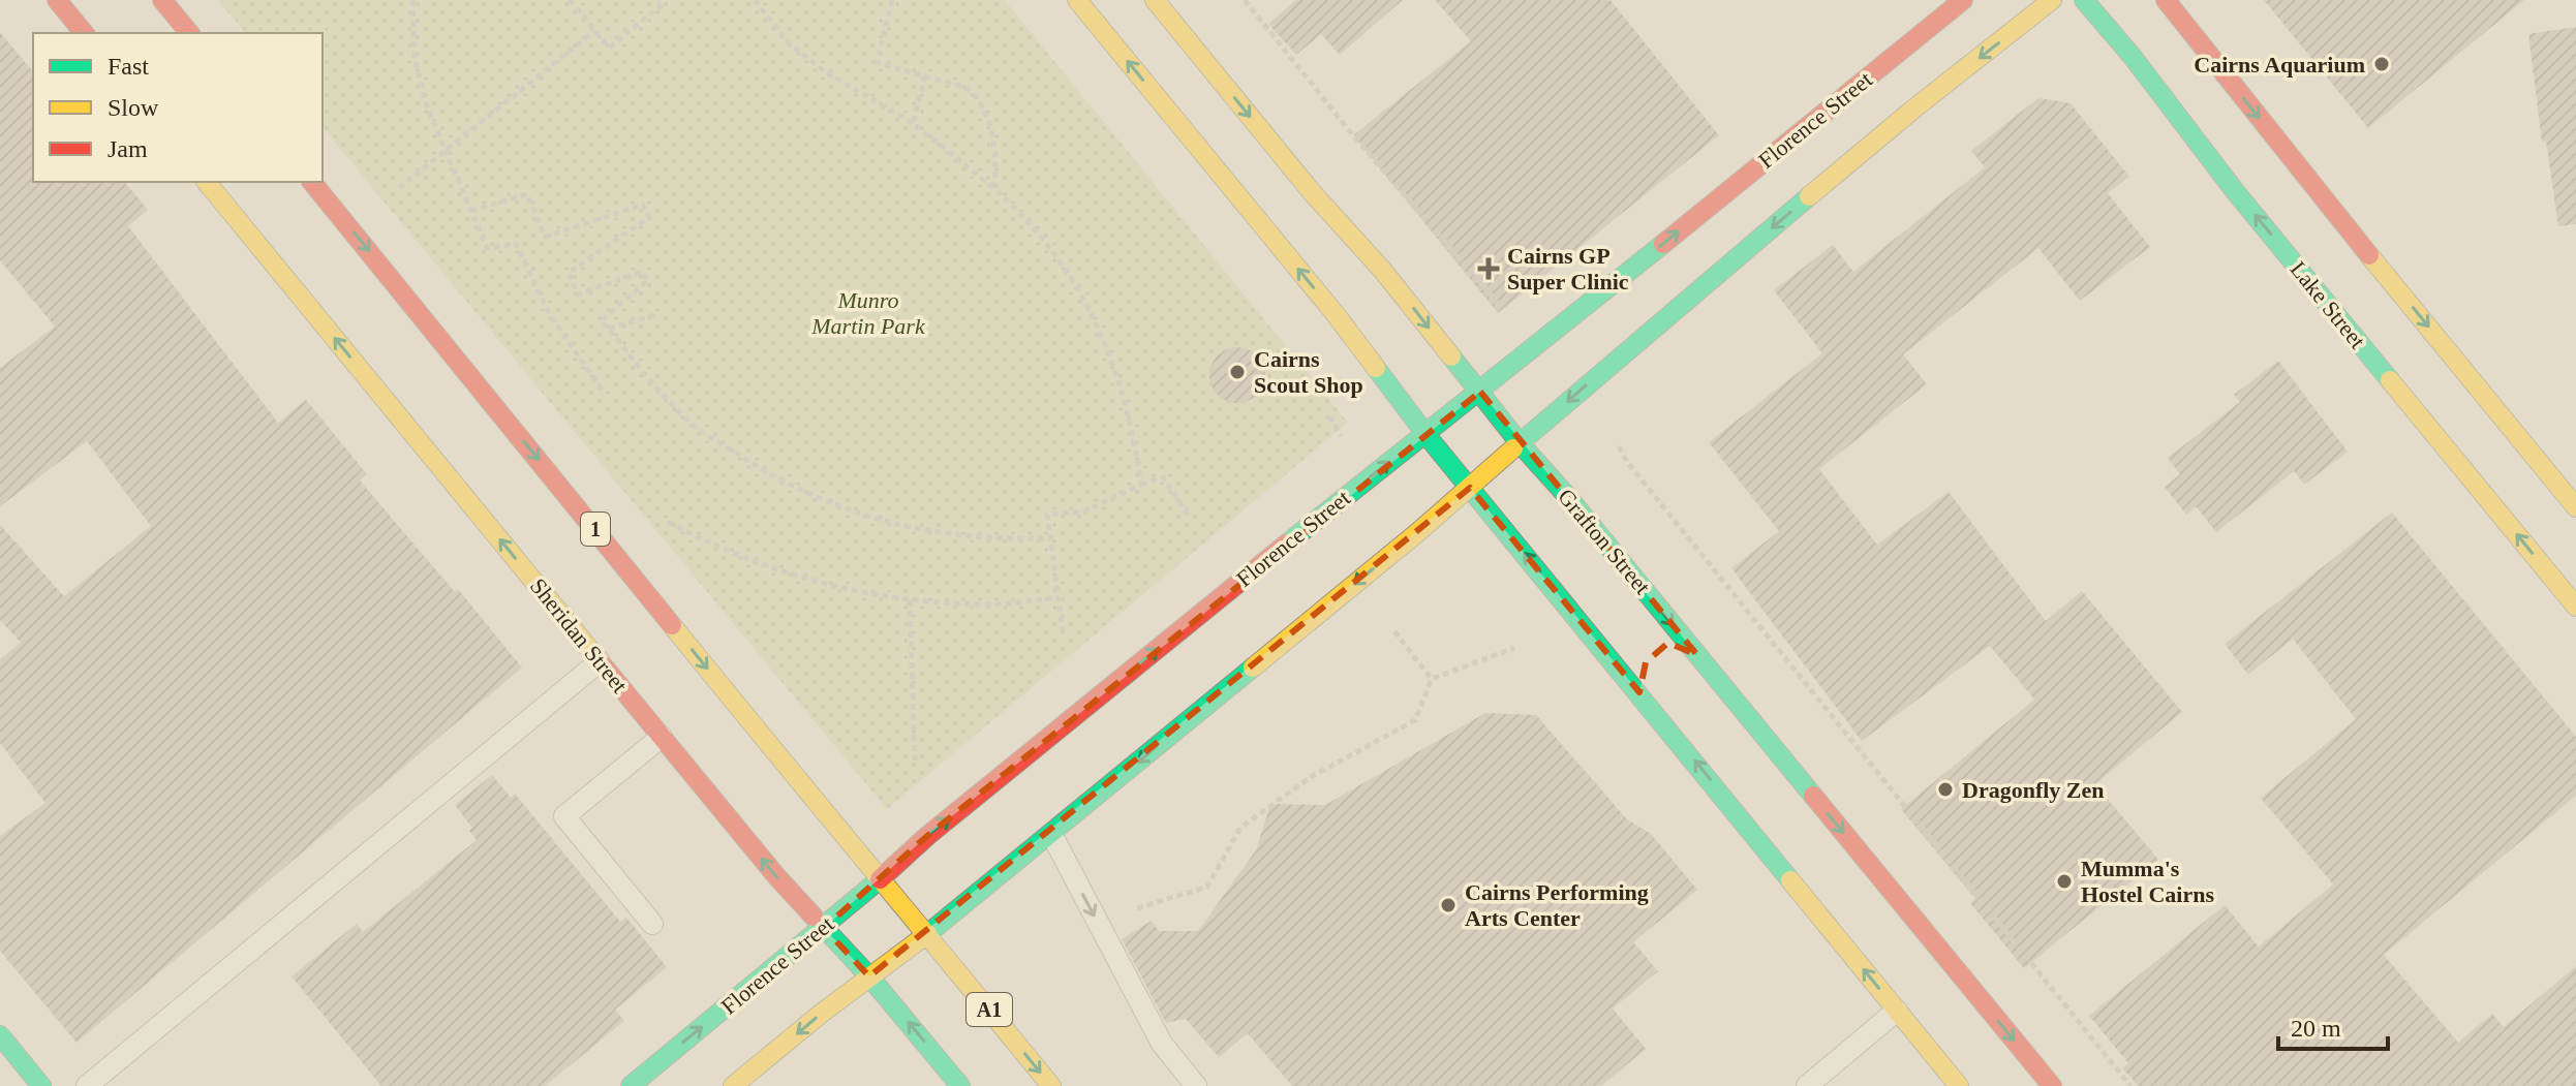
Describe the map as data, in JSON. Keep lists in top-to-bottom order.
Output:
{
  "streets": {
    "main road": [
      "Florence Street",
      "Lake Street",
      "1",
      "Grafton Street",
      "Sheridan Street",
      "A1"
    ]
  },
  "crossings": [
    ["Florence Street", "1"],
    ["Florence Street", "Grafton Street"],
    ["Florence Street", "Sheridan Street"],
    ["1", "A1"]
  ],
  "parks": ["Munro Martin Park"],
  "places": {
    "other": [
      "Cairns Aquarium",
      "Cairns Scout Shop",
      "Dragonfly Zen",
      "Mumma's Hostel Cairns",
      "Cairns Performing Arts Center"
    ],
    "health": ["Cairns GP Super Clinic"]
  },
  "legend": ["Fast", "Slow", "Jam"],
  "scale_bar": "20 m"
}
